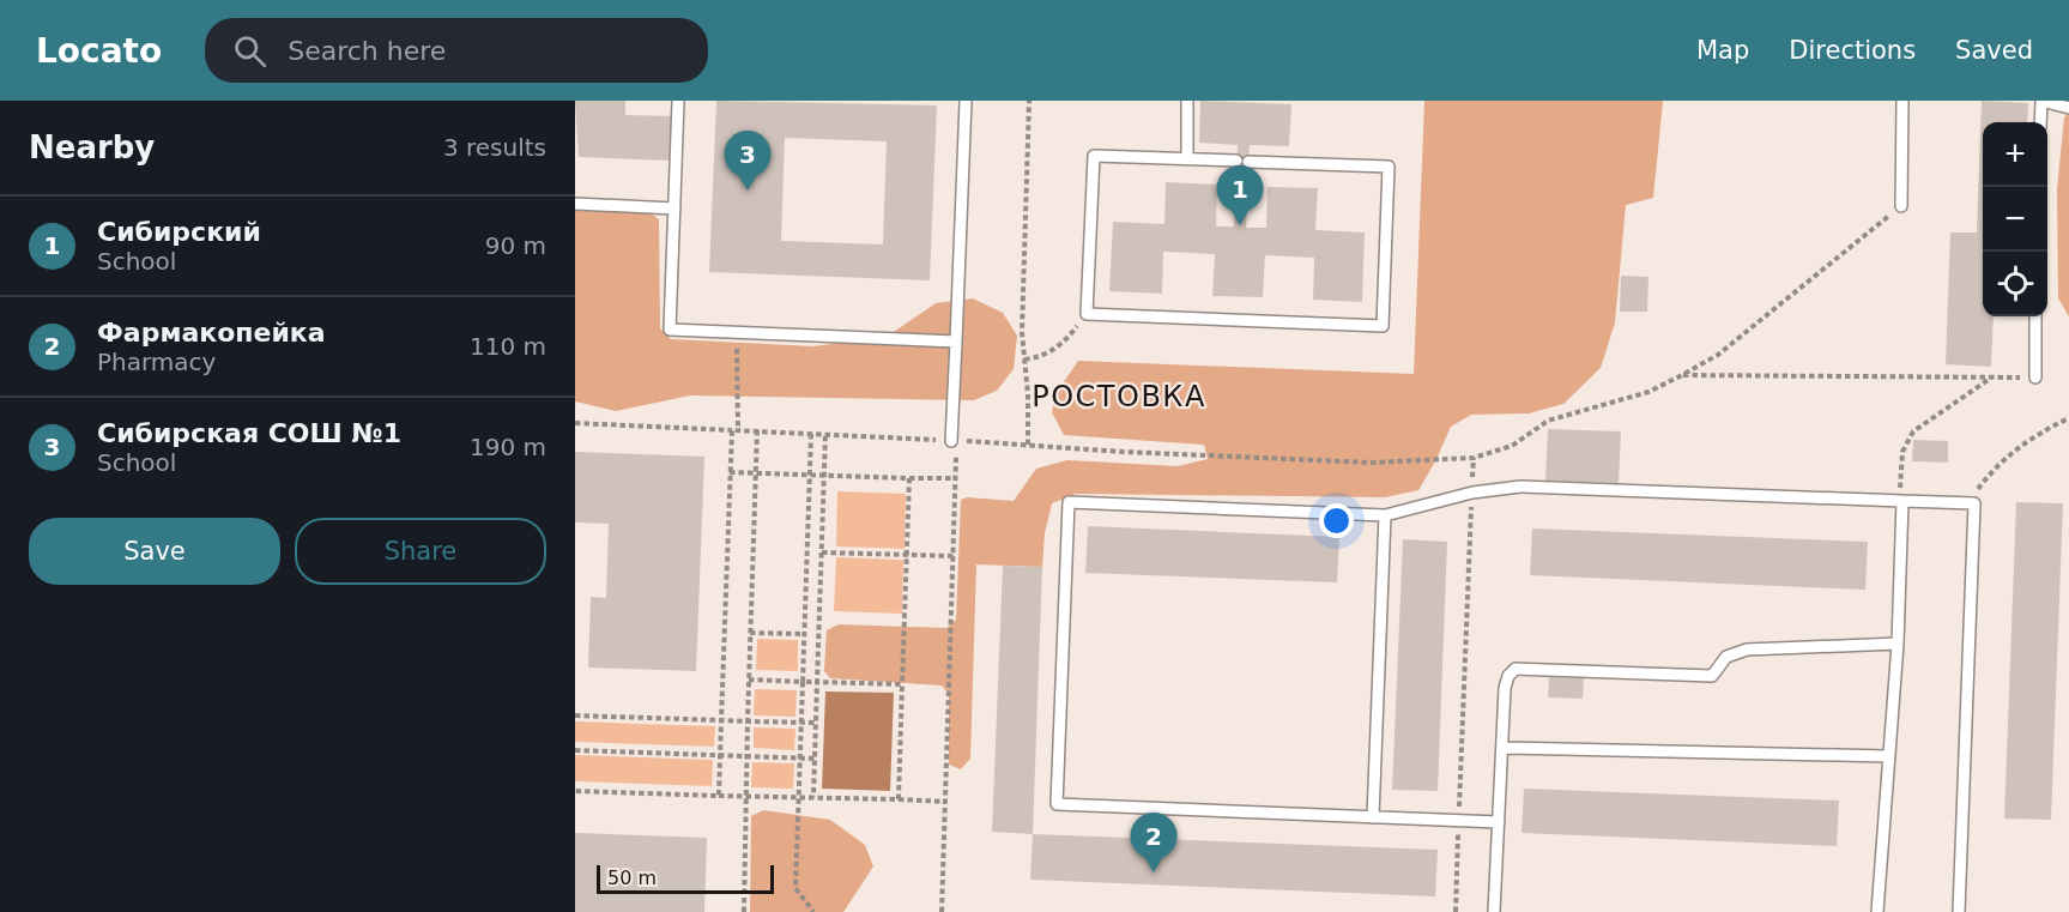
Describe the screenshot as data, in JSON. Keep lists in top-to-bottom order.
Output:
{
  "districts": ["РОСТОВКА"],
  "scale_bar": "50 m",
  "page": {
    "header": "Locato",
    "search": "Search here",
    "nav": ["Map", "Directions", "Saved"],
    "heading": ["Nearby", "3 results"],
    "map_buttons": ["+", "−"],
    "pins": ["3", "1", "2"],
    "list": [
      {
        "mark": "1",
        "name": "Сибирский",
        "note": "School",
        "value": "90 m"
      },
      {
        "mark": "2",
        "name": "Фармакопейка",
        "note": "Pharmacy",
        "value": "110 m"
      },
      {
        "mark": "3",
        "name": "Сибирская СОШ №1",
        "note": "School",
        "value": "190 m"
      }
    ],
    "buttons": ["Save", "Share"],
    "scale": "50 m"
  }
}
